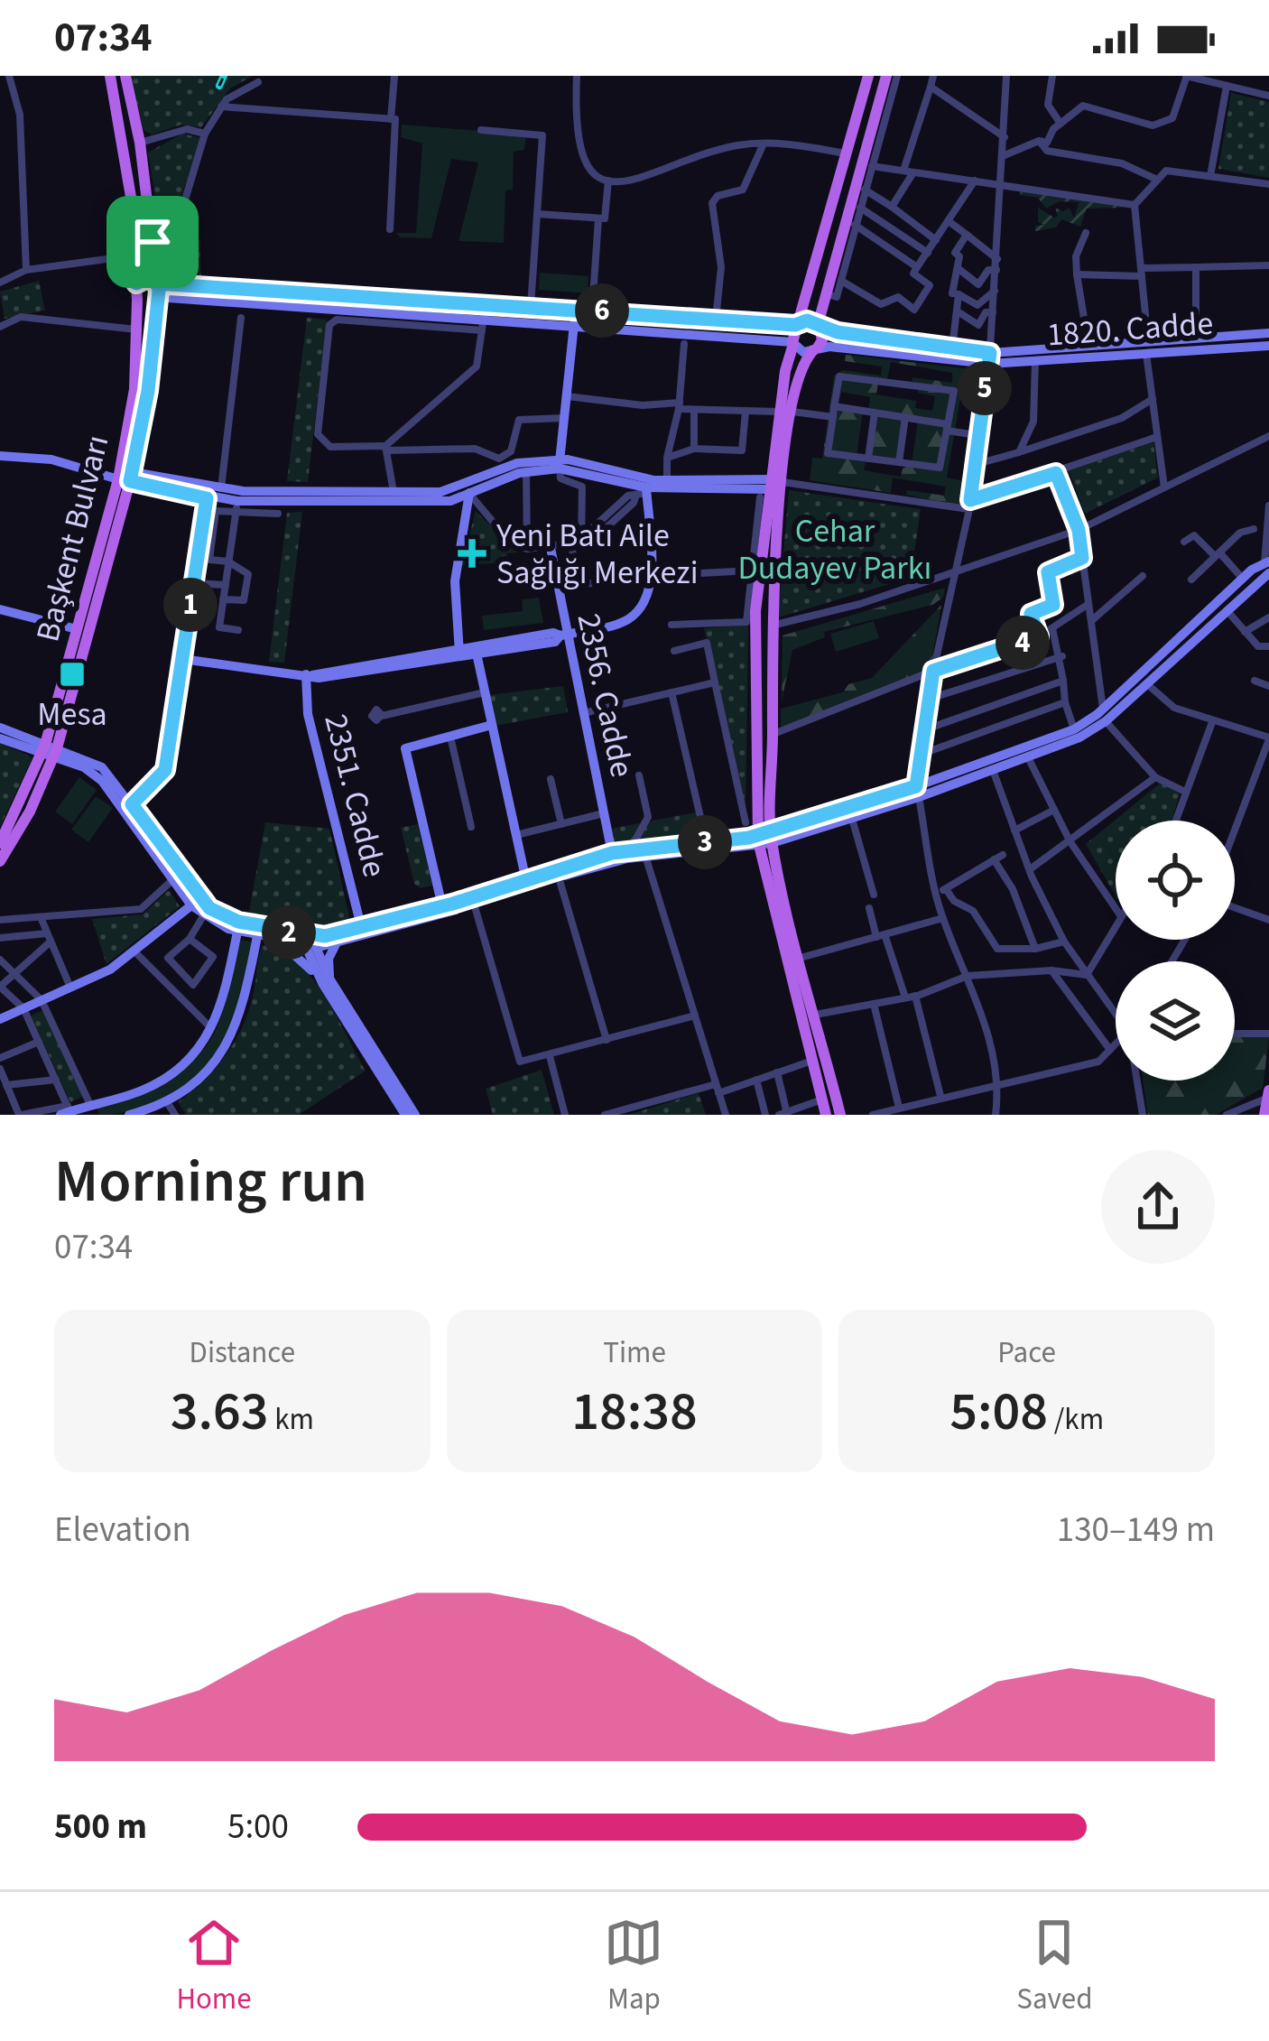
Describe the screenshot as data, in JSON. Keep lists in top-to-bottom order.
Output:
{
  "streets": {
    "main road": [
      "1820. Cadde",
      "Başkent Bulvarı",
      "2356. Cadde",
      "2351. Cadde"
    ]
  },
  "crossings": [
    ["1820. Cadde", "Başkent Bulvarı"]
  ],
  "parks": ["Cehar Dudayev Parkı"],
  "places": {
    "health": ["Yeni Batı Aile Sağlığı Merkezi"],
    "transit": ["Mesa"]
  },
  "page": {
    "status": "07:34",
    "pins": [
      "6",
      "5",
      "1",
      "4",
      "3",
      "2"
    ],
    "heading": ["Morning run", "07:34"],
    "stats": [
      ["Distance", "3.63 km"],
      ["Time", "18:38"],
      ["Pace", "5:08 /km"]
    ],
    "chart": ["Elevation", "130–149 m"],
    "list": [
      {
        "name": "500 m",
        "note": "5:00"
      }
    ],
    "tabs": ["Home", "Map", "Saved"]
  }
}
